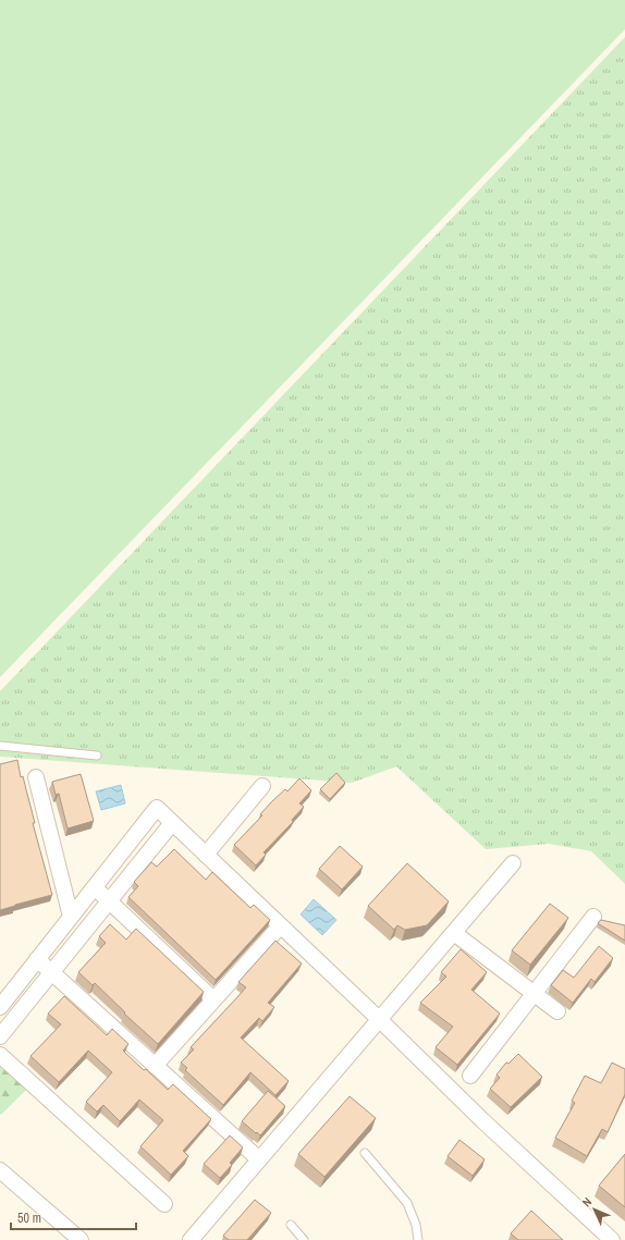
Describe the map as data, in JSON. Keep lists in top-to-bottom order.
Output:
{
  "scale_bar": "50 m",
  "north": "top left"
}
